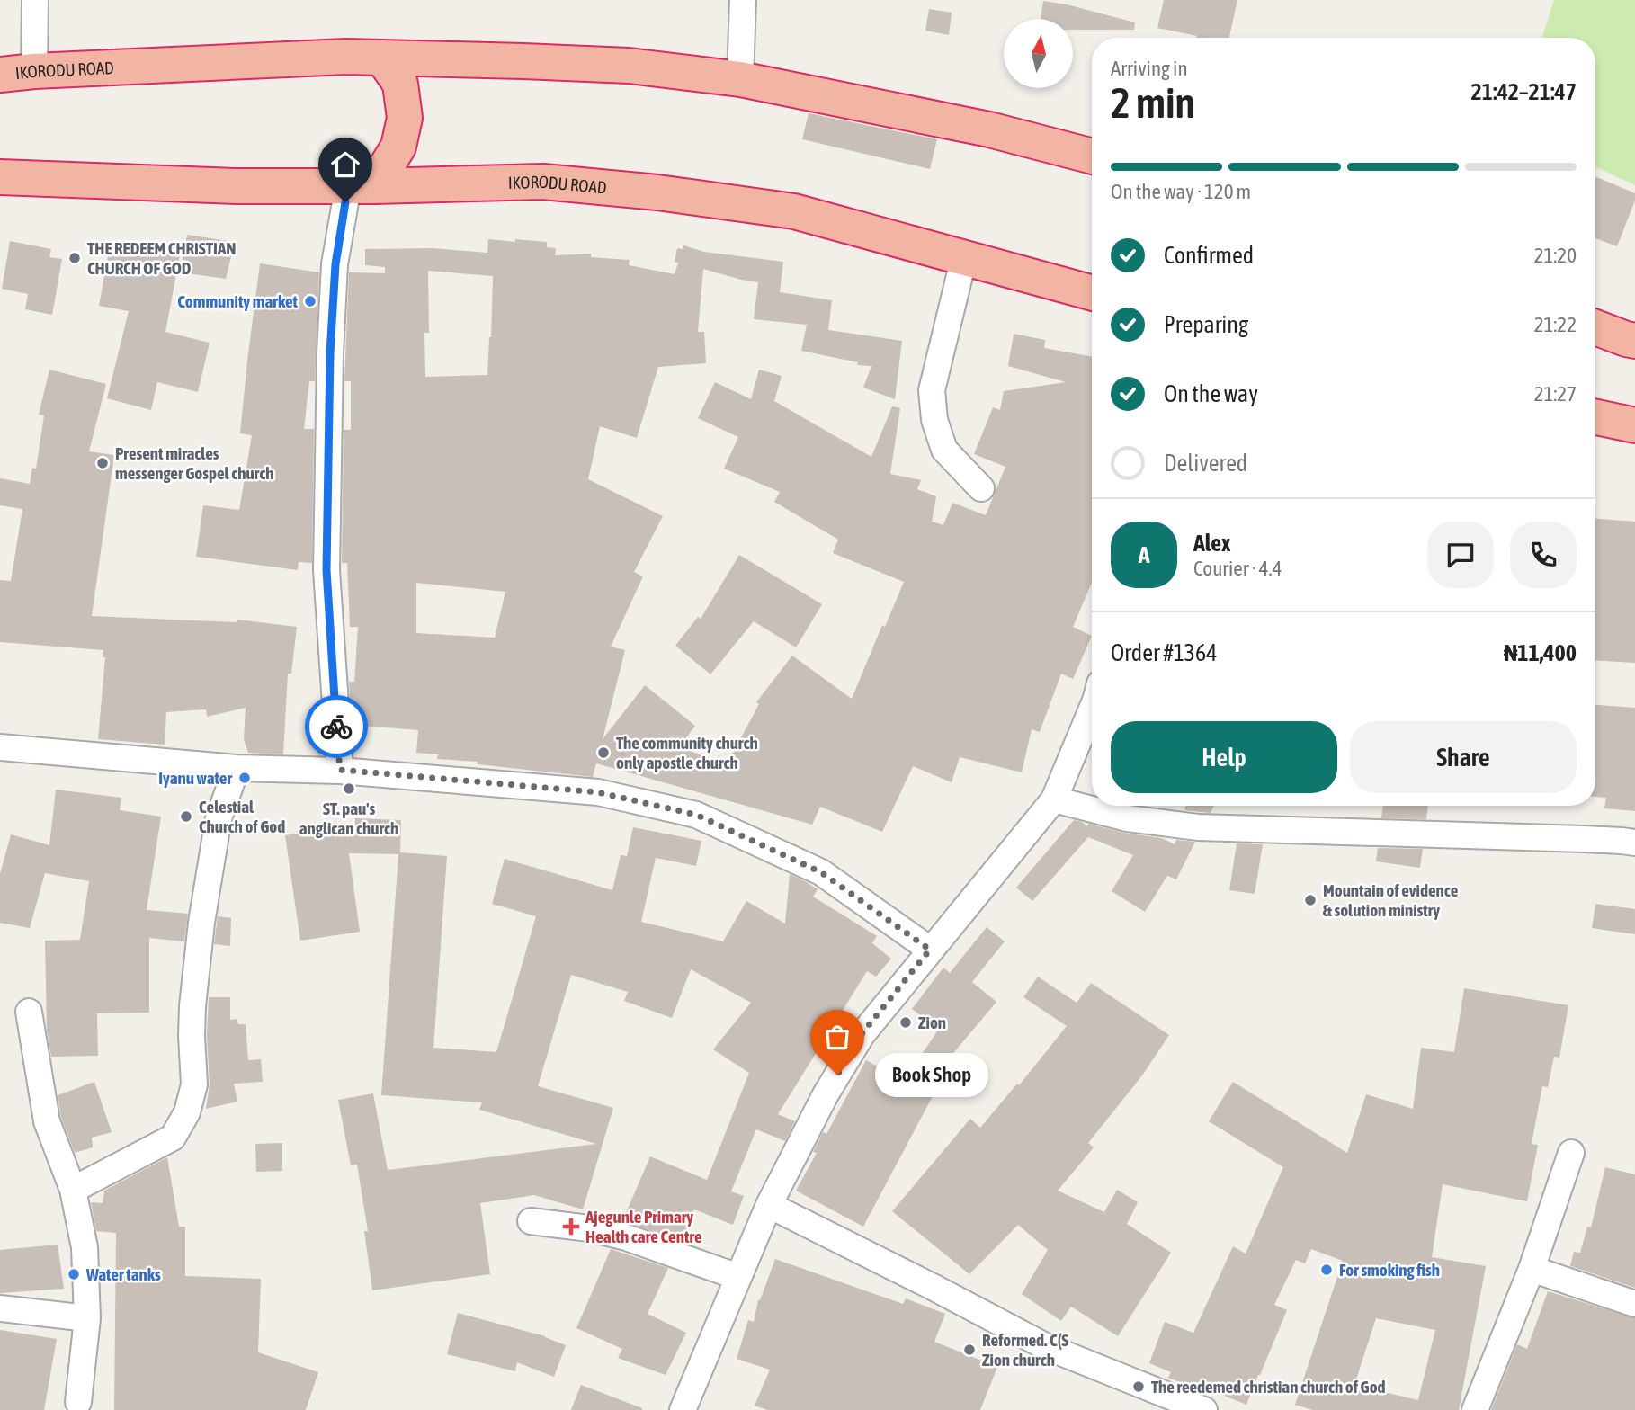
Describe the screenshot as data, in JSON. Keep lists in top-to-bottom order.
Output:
{
  "streets": {
    "highway": ["IKORODU ROAD"]
  },
  "places": {
    "other": [
      "THE REDEEM CHRISTIAN CHURCH OF GOD",
      "Community market",
      "Present miracles messenger Gospel church",
      "The community church only apostle church",
      "Iyanu water",
      "ST. pau's anglican church",
      "Celestial Church of God",
      "Mountain of evidence & solution ministry",
      "Zion",
      "Book Shop",
      "For smoking fish",
      "Water tanks",
      "Reformed. C(S Zion church",
      "The reedemed christian church of God"
    ],
    "health": ["Ajegunle Primary Health care Centre"]
  },
  "north": "top",
  "page": {
    "heading": ["2 min", "Arriving in", "21:42–21:47"],
    "panel": [
      "Alex",
      "Courier · 4.4",
      "Order #1364",
      "₦11,400"
    ],
    "bar": "On the way · 120 m",
    "list": [
      ["Confirmed", "21:20"],
      ["Preparing", "21:22"],
      ["On the way", "21:27"],
      "Delivered"
    ],
    "round": "A",
    "buttons": ["Help", "Share"],
    "bubble": "Book Shop"
  }
}
